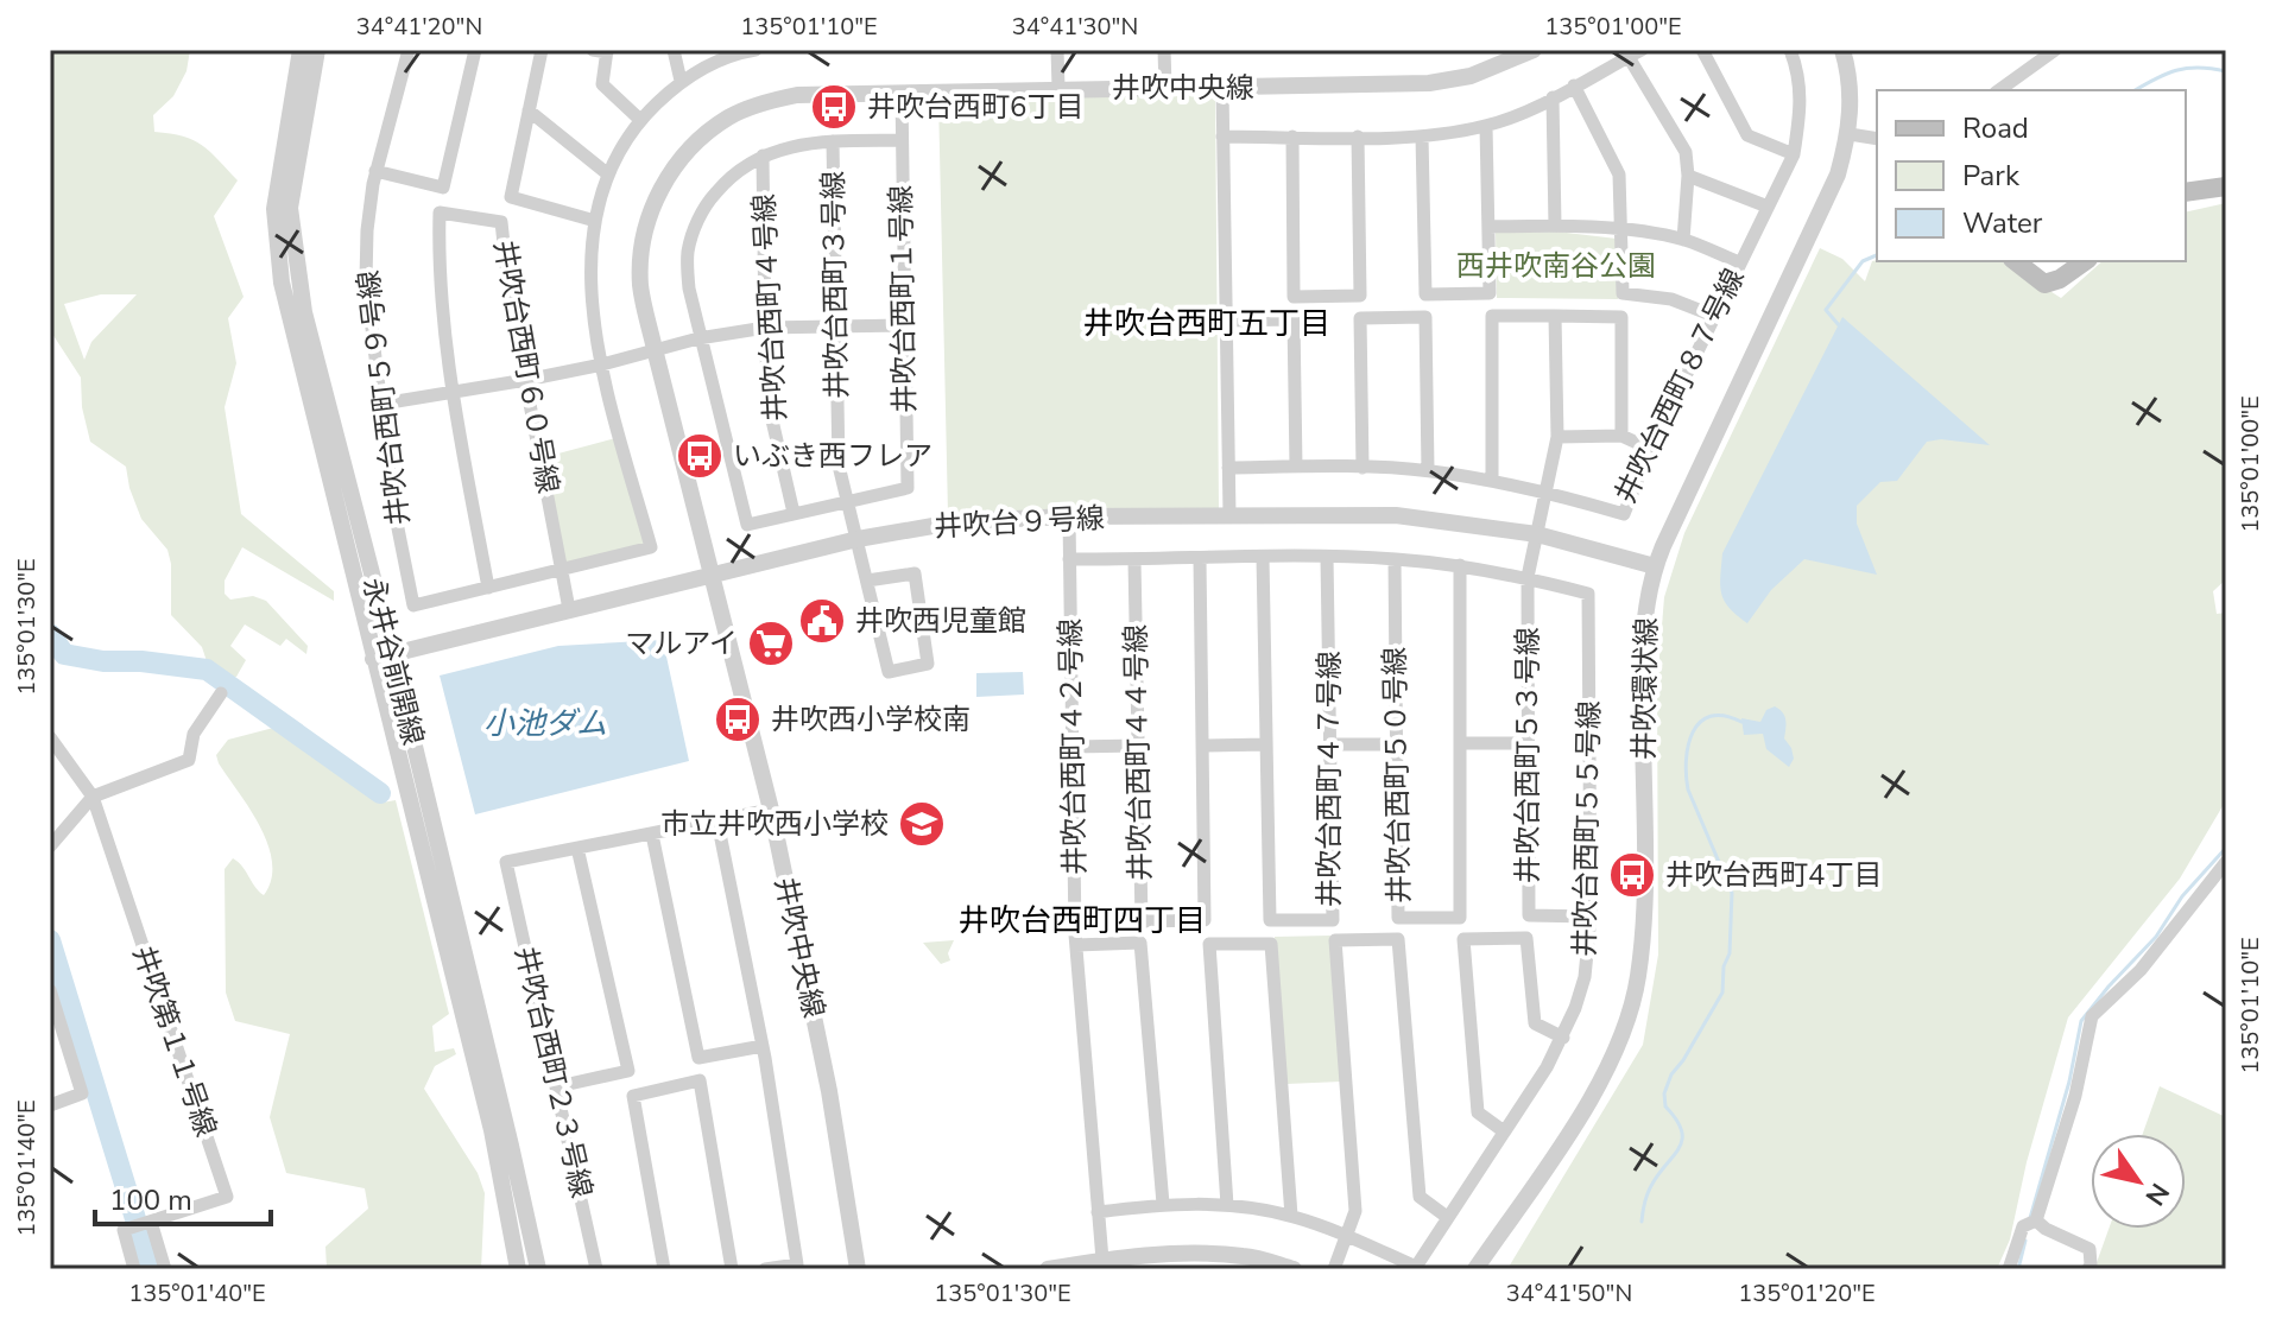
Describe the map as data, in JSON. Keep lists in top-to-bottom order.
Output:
{
  "streets": {
    "street": [
      "井吹中央線",
      "井吹台西町３号線",
      "井吹台西町１号線",
      "井吹台西町４号線",
      "井吹台西町６０号線",
      "井吹台西町８７号線",
      "井吹台西町５９号線",
      "井吹台９号線",
      "永井谷前開線",
      "井吹環状線",
      "井吹台西町４２号線",
      "井吹台西町４４号線",
      "井吹台西町５３号線",
      "井吹台西町５０号線",
      "井吹台西町４７号線",
      "井吹台西町５５号線",
      "井吹第１１号線",
      "井吹台西町２３号線"
    ]
  },
  "crossings": [
    ["井吹中央線", "井吹台西町１号線"],
    ["井吹中央線", "井吹台９号線"],
    ["井吹中央線", "井吹台西町２３号線"],
    ["井吹台西町３号線", "井吹台西町１号線"],
    ["井吹台西町３号線", "井吹台９号線"],
    ["井吹台西町１号線", "井吹台西町４号線"],
    ["井吹台西町６０号線", "井吹台西町５９号線"],
    ["井吹台西町６０号線", "井吹台９号線"],
    ["井吹台西町８７号線", "井吹台西町５３号線"],
    ["井吹台９号線", "永井谷前開線"],
    ["井吹台９号線", "井吹環状線"],
    ["井吹台９号線", "井吹台西町４２号線"],
    ["井吹台９号線", "井吹台西町５３号線"],
    ["井吹台西町４２号線", "井吹台西町５５号線"],
    ["井吹台西町４４号線", "井吹台西町５５号線"],
    ["井吹台西町５３号線", "井吹台西町５５号線"],
    ["井吹台西町５０号線", "井吹台西町５５号線"],
    ["井吹台西町４７号線", "井吹台西町５５号線"]
  ],
  "districts": ["井吹台西町五丁目", "井吹台西町四丁目"],
  "water": ["小池ダム"],
  "parks": ["西井吹南谷公園"],
  "places": {
    "bus stop": [
      "井吹台西町6丁目",
      "いぶき西フレア",
      "井吹西小学校南",
      "井吹台西町4丁目"
    ],
    "public building": ["井吹西児童館"],
    "supermarket": ["マルアイ"],
    "school or university": ["市立井吹西小学校"]
  },
  "legend": ["Road", "Park", "Water"],
  "scale_bar": "100 m",
  "north": "bottom right",
  "coordinates": [
    "34°41'20\"N",
    "135°01'10\"E",
    "34°41'30\"N",
    "135°01'00\"E",
    "135°01'30\"E",
    "135°01'40\"E",
    "34°41'50\"N",
    "135°01'20\"E"
  ]
}
